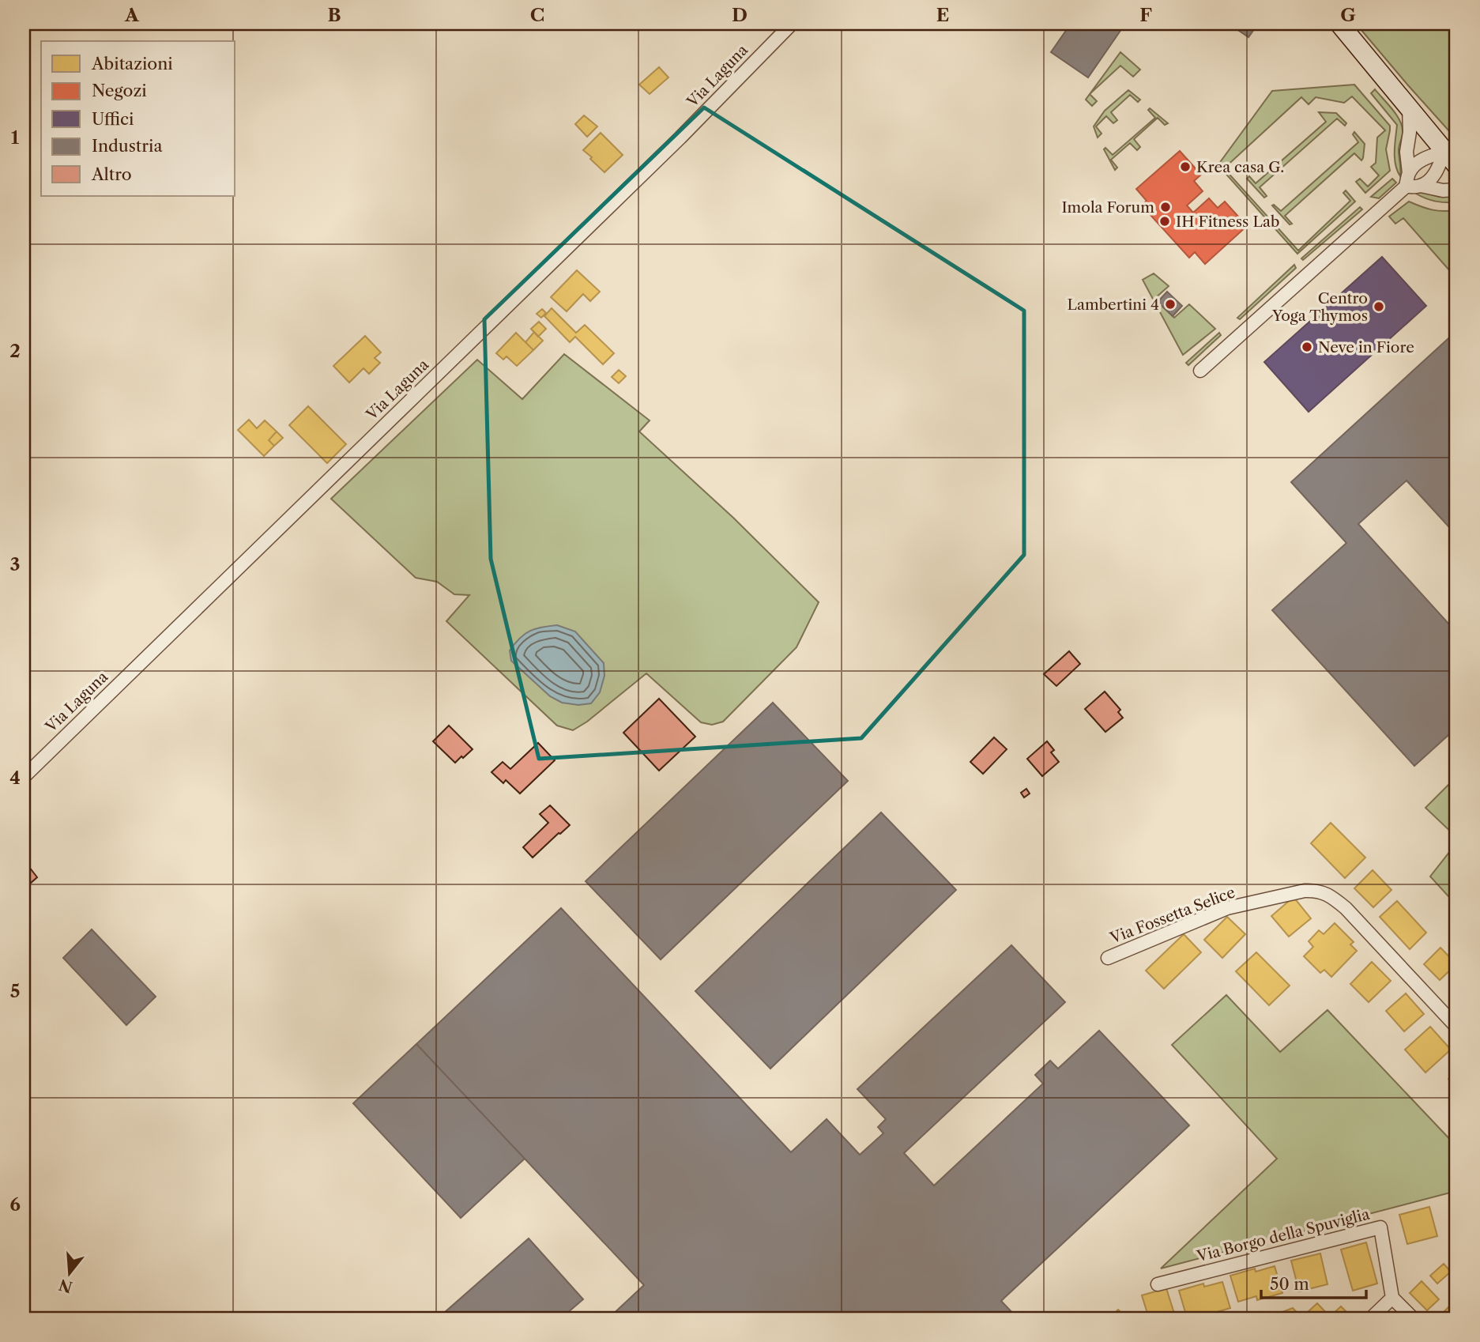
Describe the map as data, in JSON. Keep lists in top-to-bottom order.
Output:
{
  "streets": {
    "street": ["Via Laguna", "Via Fossetta Selice", "Via Borgo della Spuviglia"]
  },
  "places": [
    "Krea casa G.",
    "Imola Forum",
    "IH Fitness Lab",
    "Lambertini 4",
    "Centro Yoga Thymos",
    "Neve in Fiore"
  ],
  "legend": [
    "Abitazioni",
    "Negozi",
    "Uffici",
    "Industria",
    "Altro"
  ],
  "scale_bar": "50 m",
  "north": "bottom",
  "grid": {
    "columns": [
      "A",
      "B",
      "C",
      "D",
      "E",
      "F",
      "G"
    ],
    "rows": [
      "1",
      "2",
      "3",
      "4",
      "5",
      "6"
    ]
  }
}
